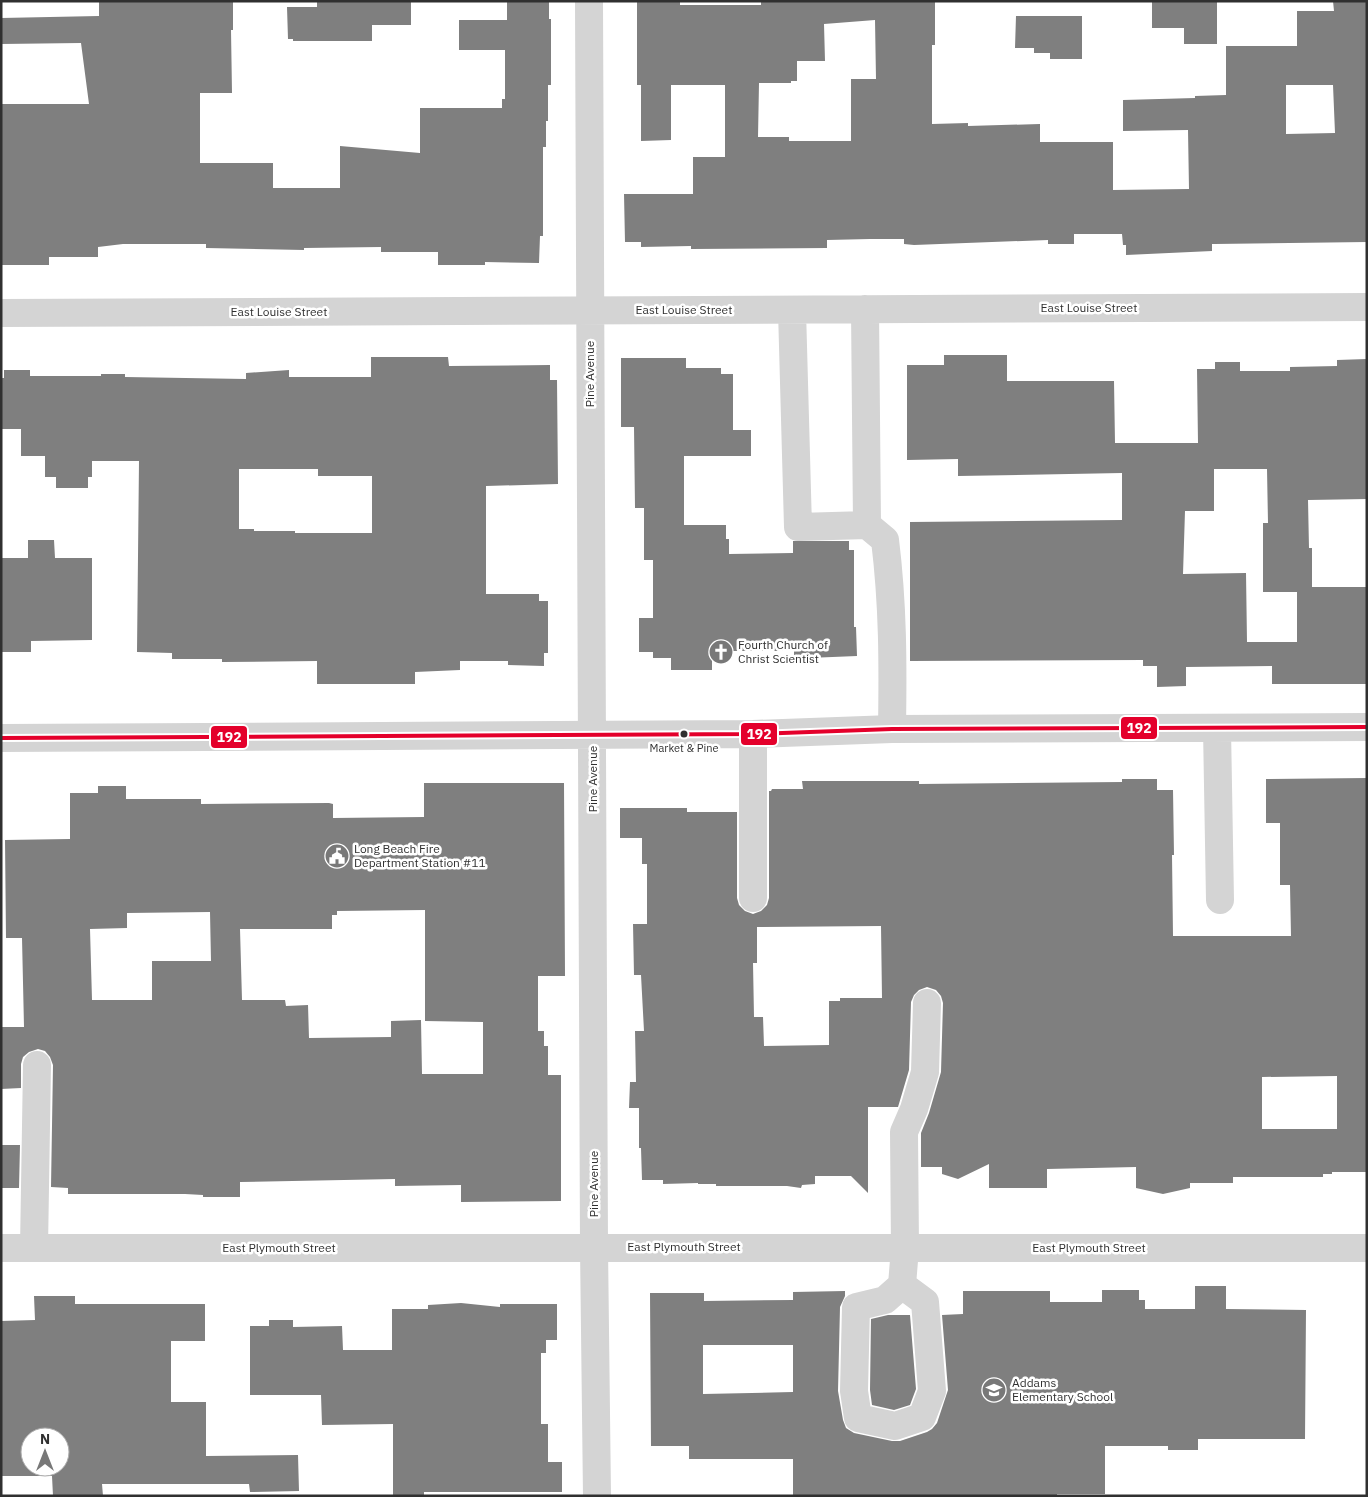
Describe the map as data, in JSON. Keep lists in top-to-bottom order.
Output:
{
  "streets": {
    "street": ["East Louise Street", "Pine Avenue", "East Plymouth Street"]
  },
  "crossings": [
    ["East Louise Street", "Pine Avenue"],
    ["Pine Avenue", "East Plymouth Street"]
  ],
  "places": {
    "church": ["Fourth Church of Christ Scientist"],
    "other": ["Market & Pine"],
    "public building": ["Long Beach Fire Department Station #11"],
    "school or university": ["Addams Elementary School"]
  },
  "lines": ["transit line 192"],
  "north": "top"
}
